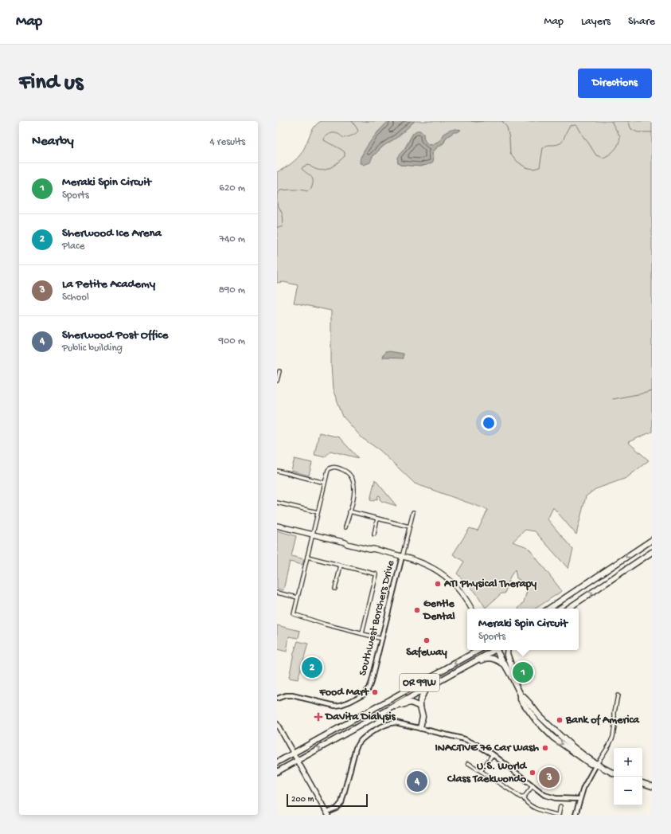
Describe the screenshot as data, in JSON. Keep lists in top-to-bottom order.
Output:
{
  "streets": {
    "highway": ["OR 99W"],
    "street": ["Southwest Borchers Drive"]
  },
  "places": {
    "other": [
      "ATI Physical Therapy",
      "Gentle Dental",
      "Safeway",
      "Food Mart",
      "Bank of America",
      "INACTIVE 76 Car Wash",
      "U.S. World Class Taekwondo"
    ],
    "health": ["DaVita Dialysis"]
  },
  "scale_bar": "200 m",
  "page": {
    "header": "Map",
    "nav": ["Map", "Layers", "Share"],
    "buttons": "Directions",
    "title": "Find us",
    "heading": ["Nearby", "4 results"],
    "list": [
      {
        "mark": "1",
        "name": "Meraki Spin Circuit",
        "note": "Sports",
        "value": "620 m"
      },
      {
        "mark": "2",
        "name": "Sherwood Ice Arena",
        "note": "Place",
        "value": "740 m"
      },
      {
        "mark": "3",
        "name": "La Petite Academy",
        "note": "School",
        "value": "890 m"
      },
      {
        "mark": "4",
        "name": "Sherwood Post Office",
        "note": "Public building",
        "value": "900 m"
      }
    ],
    "popup": ["Meraki Spin Circuit", "Sports"],
    "pins": [
      "2",
      "1",
      "3",
      "4"
    ],
    "map_buttons": ["+", "−"],
    "scale": "200 m"
  }
}
